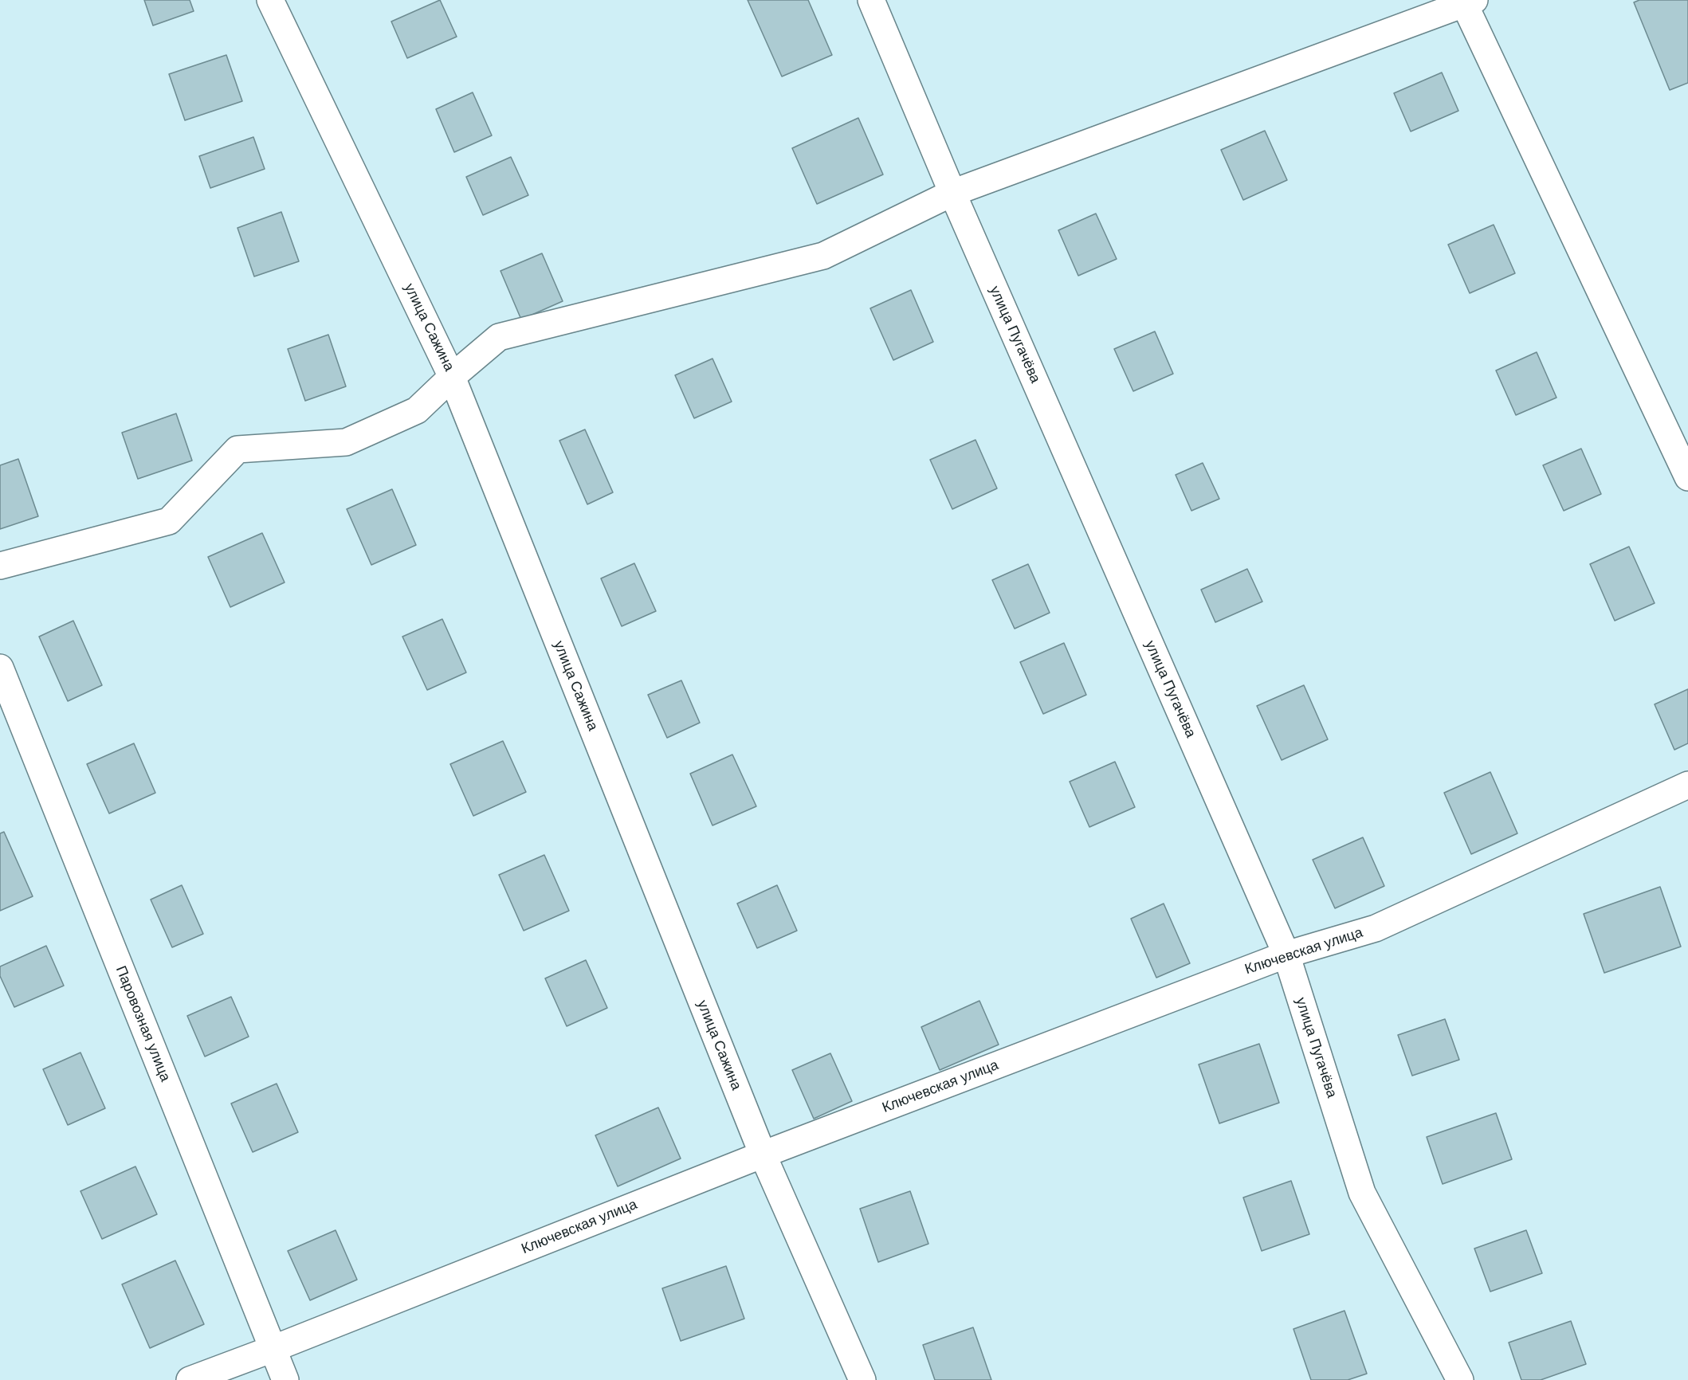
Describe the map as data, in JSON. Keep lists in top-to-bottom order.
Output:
{
  "streets": {
    "street": [
      "улица Сажина",
      "улица Пугачёва",
      "Ключевская улица",
      "Паровозная улица"
    ]
  },
  "crossings": [
    ["улица Сажина", "Ключевская улица"],
    ["улица Пугачёва", "Ключевская улица"],
    ["Ключевская улица", "Паровозная улица"]
  ]
}
